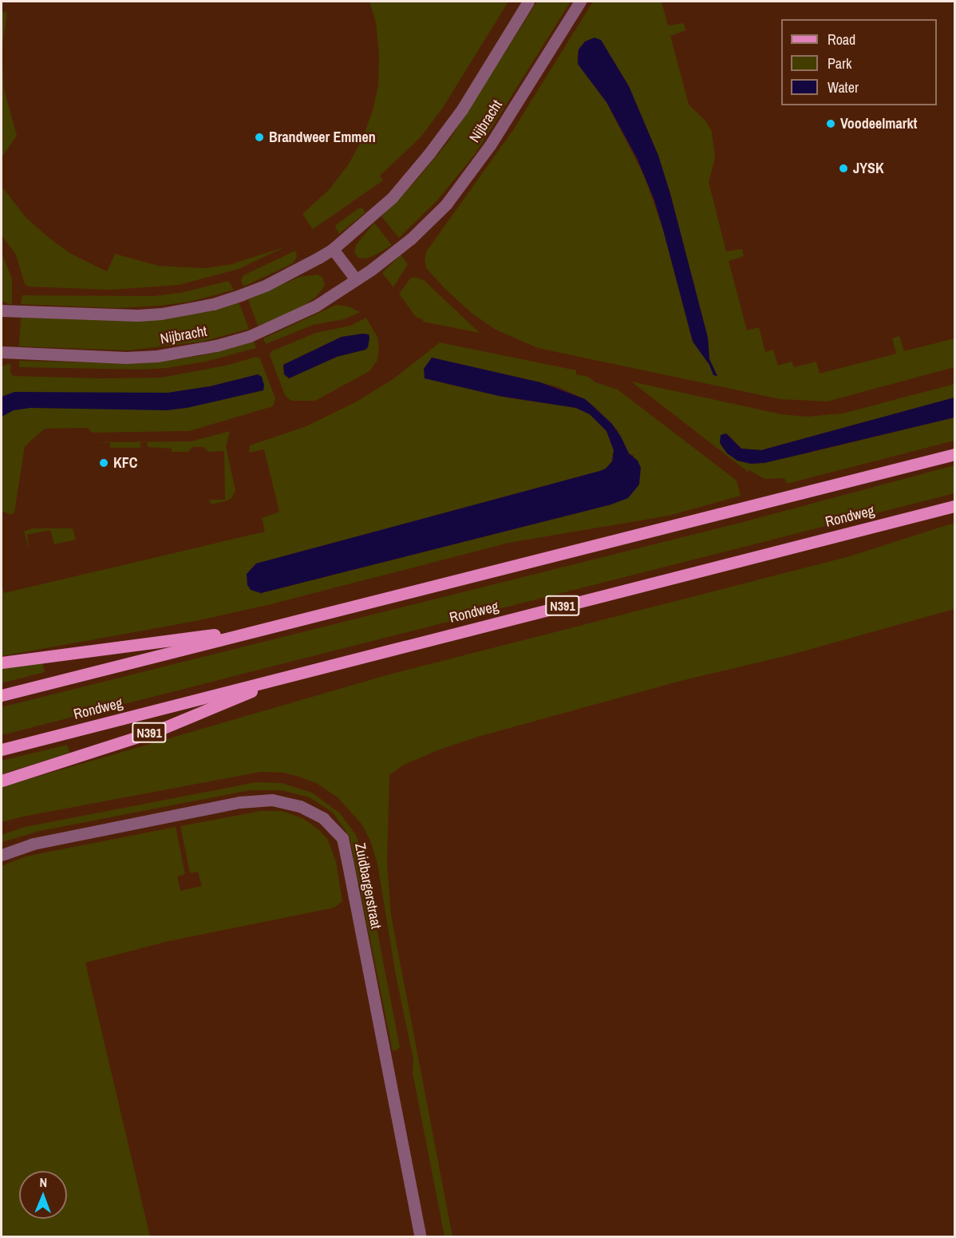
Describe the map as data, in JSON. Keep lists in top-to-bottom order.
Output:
{
  "streets": {
    "main road": ["Rondweg", "N391"],
    "street": ["Nijbracht", "Zuidbargerstraat"]
  },
  "crossings": [
    ["Rondweg", "N391"]
  ],
  "places": [
    "Voodeelmarkt",
    "Brandweer Emmen",
    "JYSK",
    "KFC"
  ],
  "legend": ["Road", "Park", "Water"],
  "north": "top"
}
